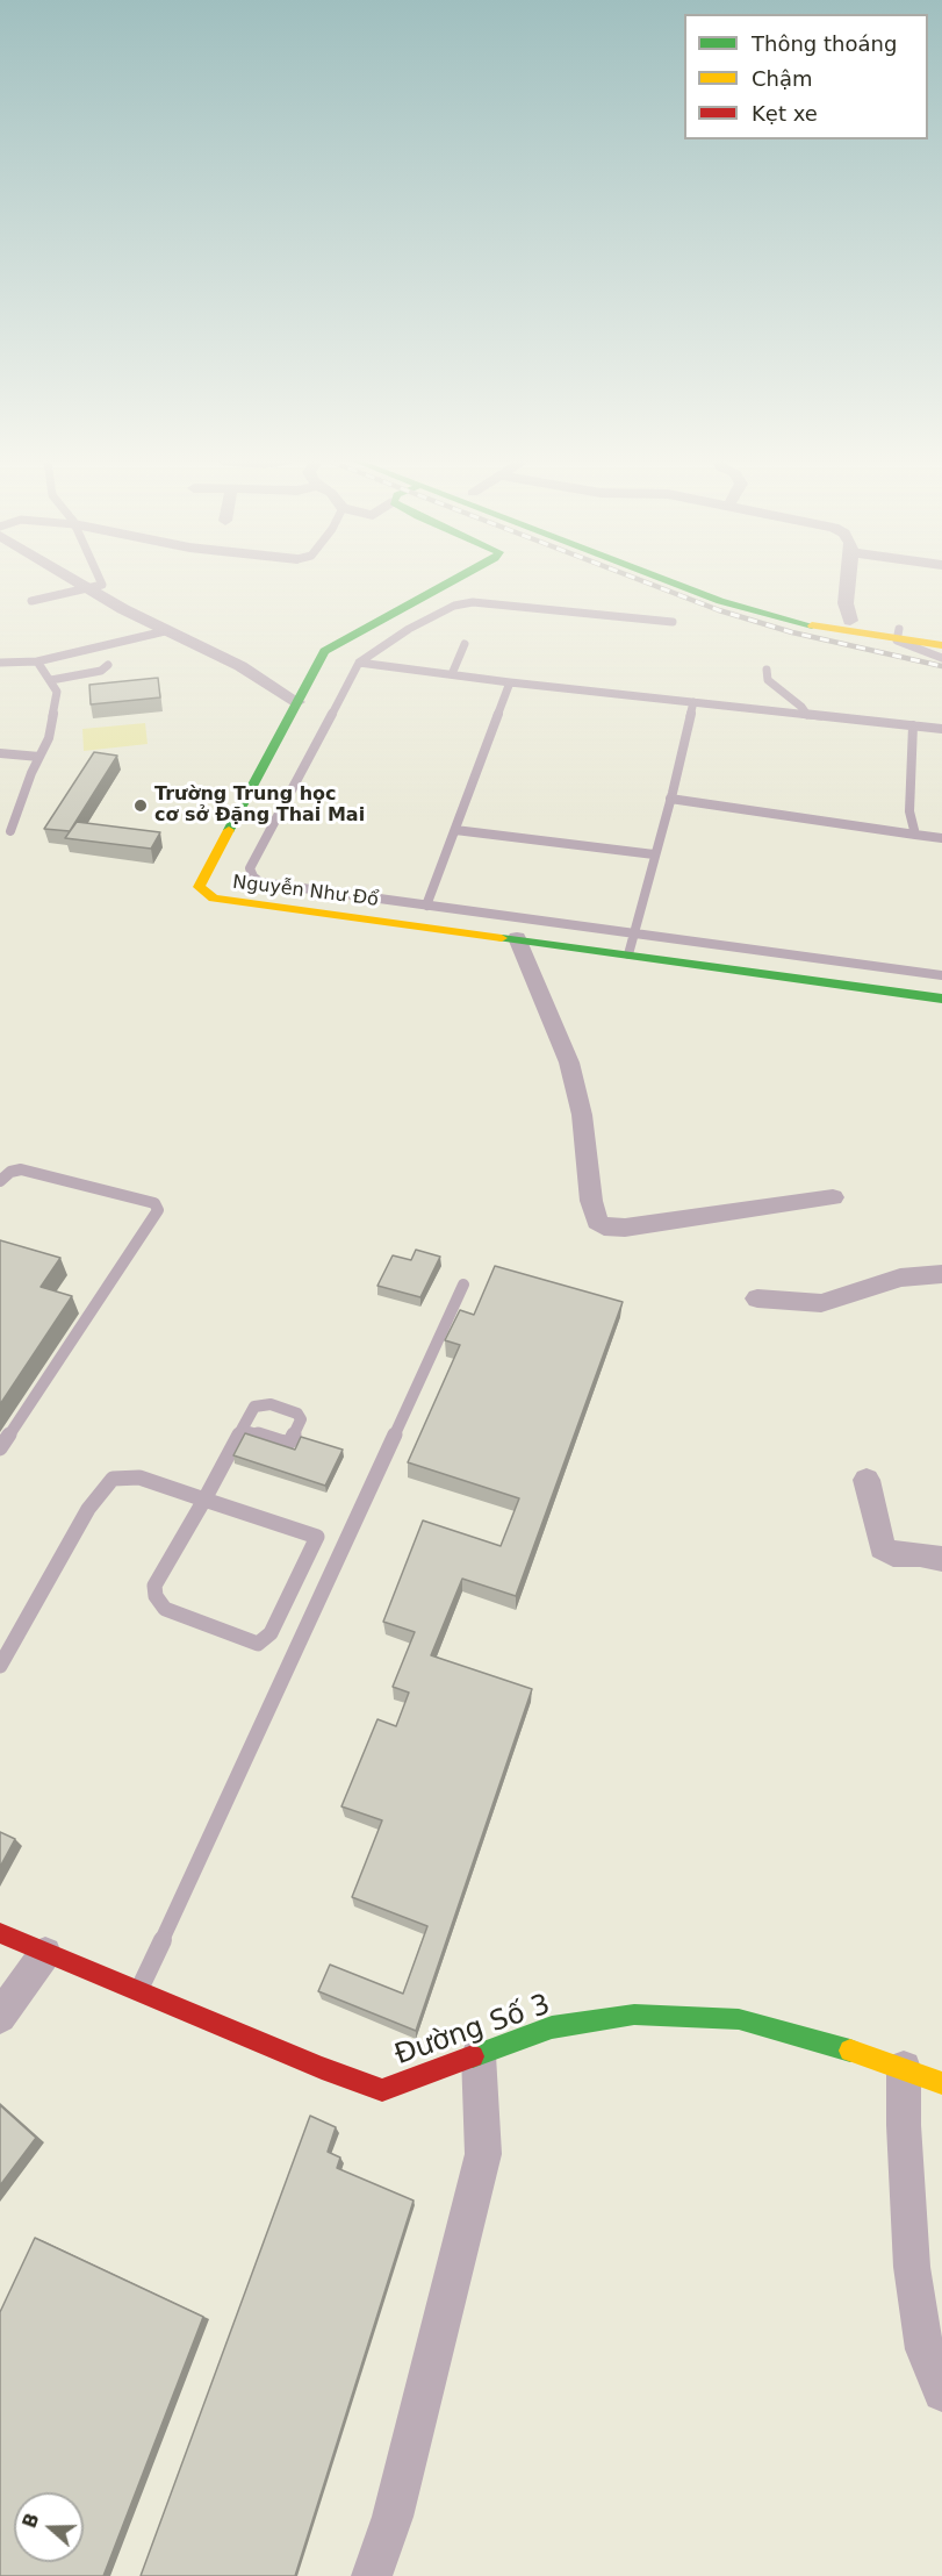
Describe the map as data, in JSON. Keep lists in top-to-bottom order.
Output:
{
  "streets": {
    "main road": ["Nguyễn Như Đổ", "Đường Số 3"]
  },
  "places": ["Trường Trung học cơ sở Đặng Thai Mai"],
  "legend": ["Thông thoáng", "Chậm", "Kẹt xe"],
  "north": "left"
}
